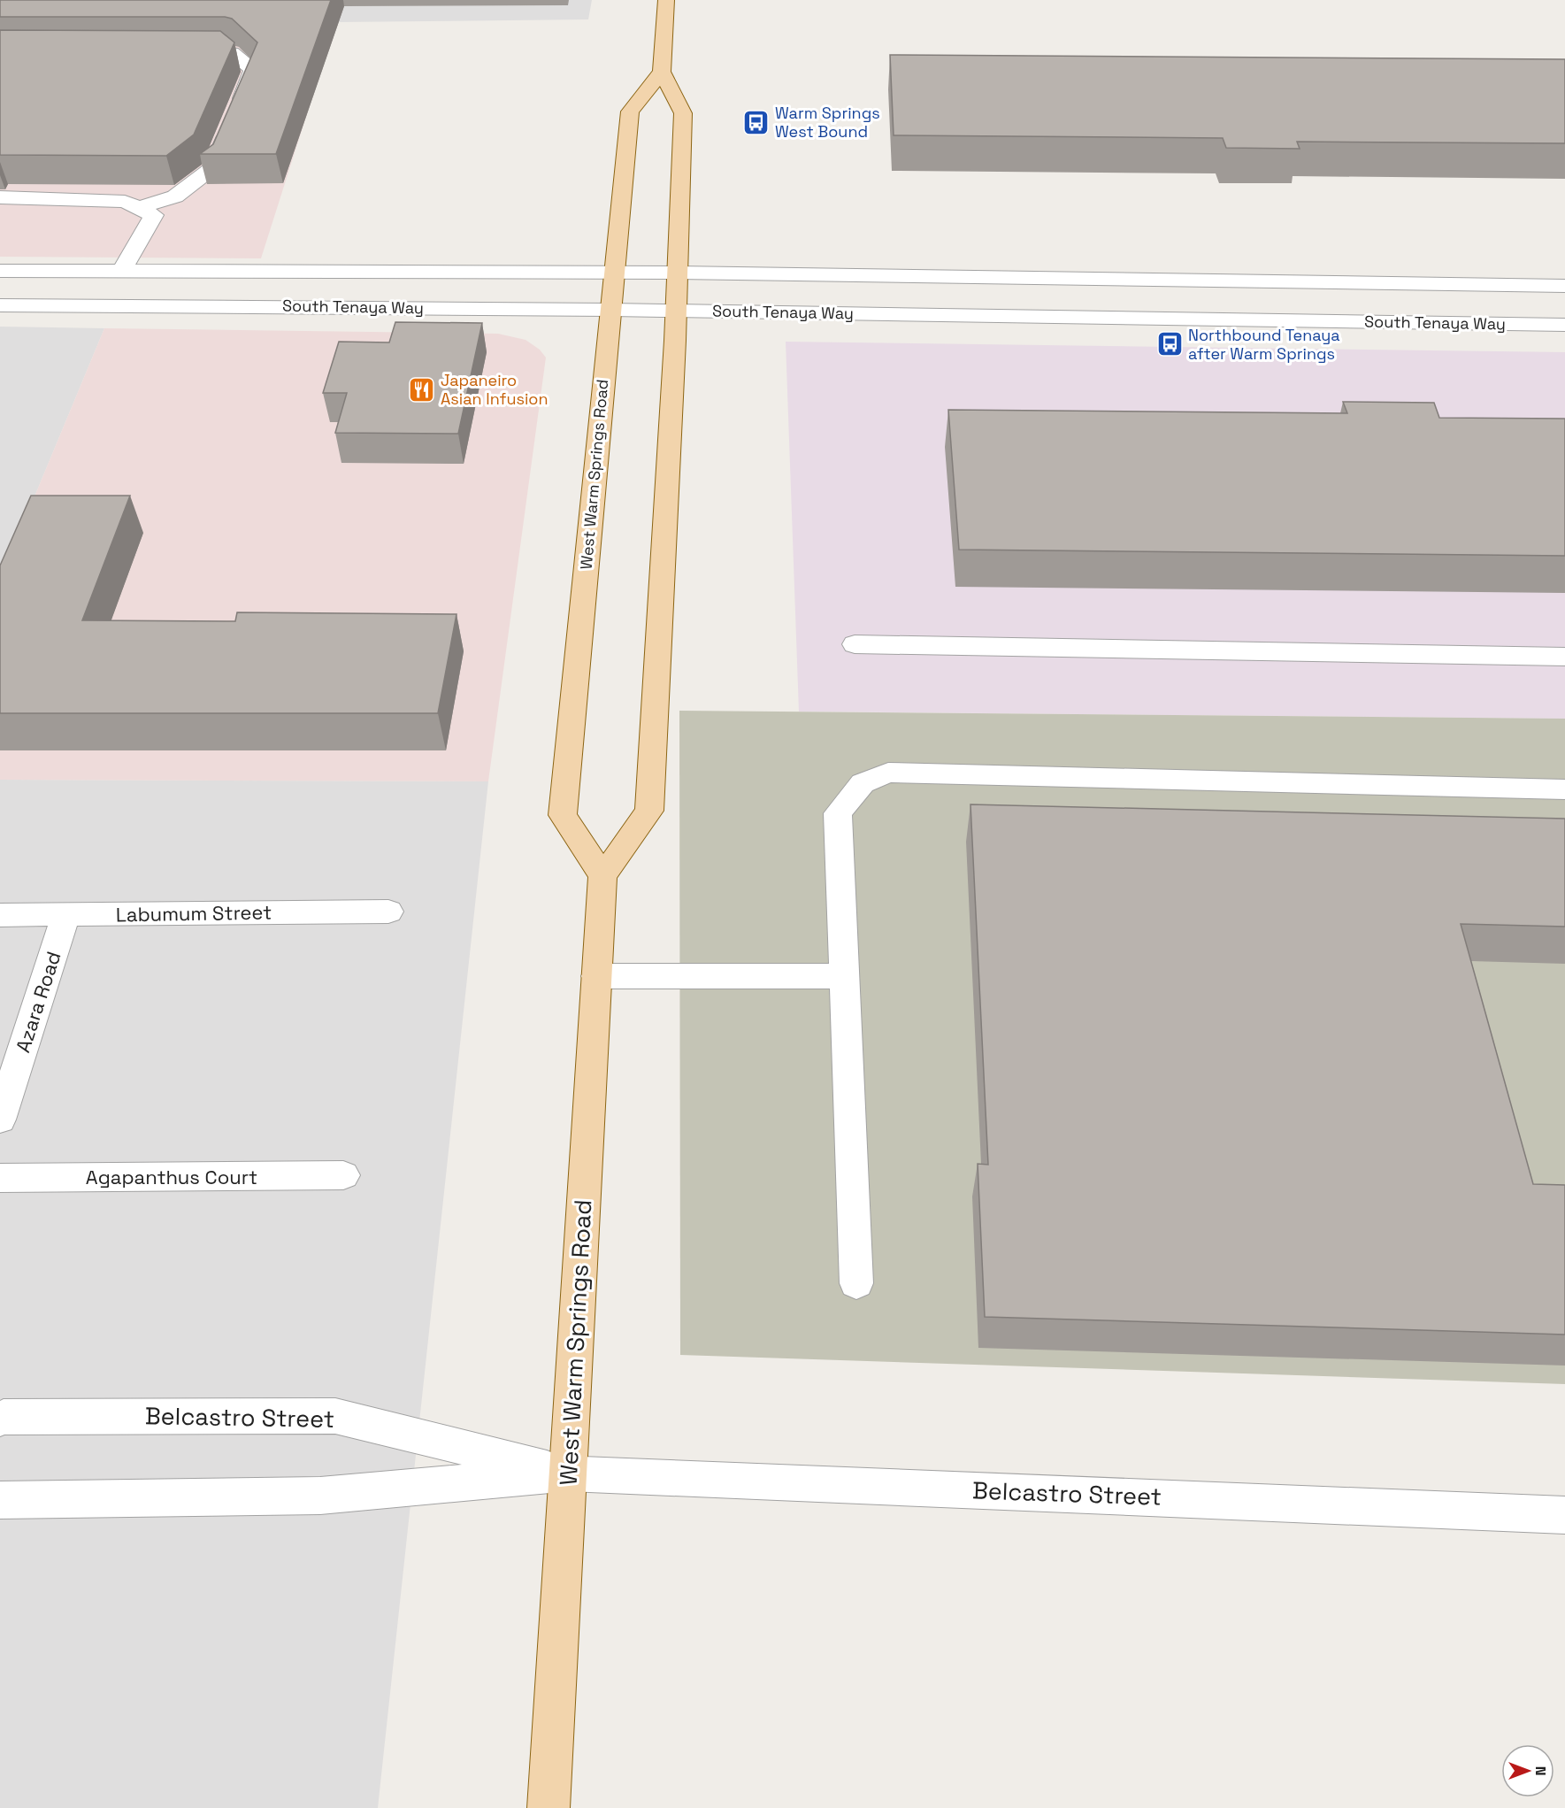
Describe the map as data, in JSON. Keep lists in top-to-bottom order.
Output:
{
  "streets": {
    "main road": ["West Warm Springs Road"],
    "street": [
      "South Tenaya Way",
      "Labumum Street",
      "Azara Road",
      "Agapanthus Court",
      "Belcastro Street"
    ]
  },
  "crossings": [
    ["South Tenaya Way", "West Warm Springs Road"],
    ["West Warm Springs Road", "Belcastro Street"],
    ["Labumum Street", "Azara Road"]
  ],
  "places": {
    "bus stop": ["Warm Springs West Bound", "Northbound Tenaya after Warm Springs"],
    "restaurant": ["Japaneiro Asian Infusion"]
  },
  "north": "right"
}
